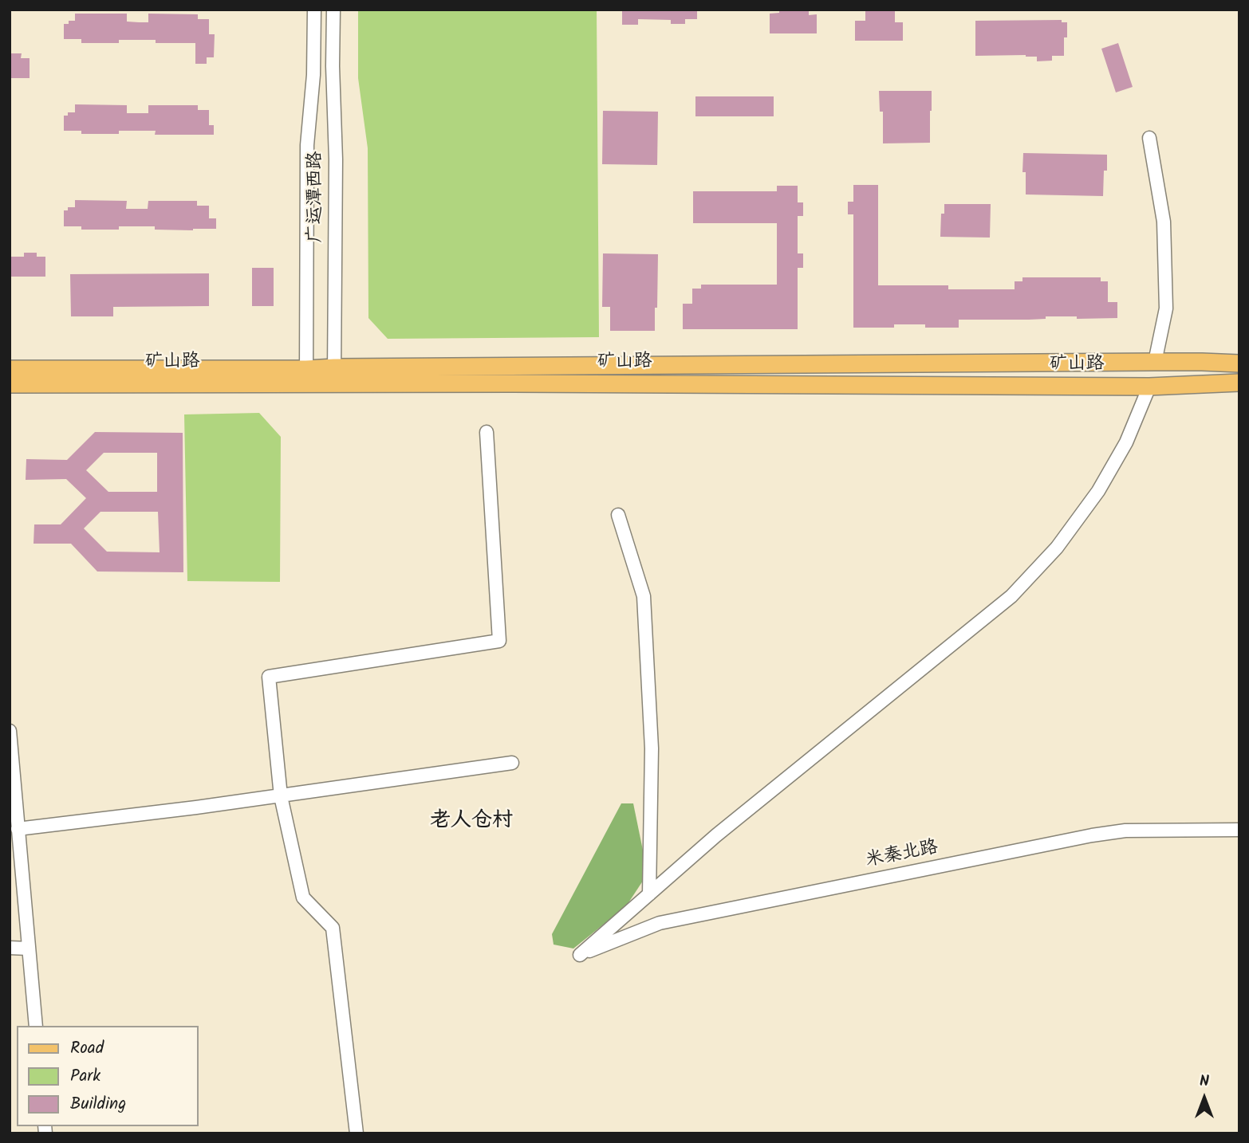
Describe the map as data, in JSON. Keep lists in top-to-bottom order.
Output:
{
  "streets": {
    "main road": ["矿山路"],
    "street": ["广运潭西路", "米秦北路"]
  },
  "crossings": [
    ["广运潭西路", "矿山路"]
  ],
  "districts": ["老人仓村"],
  "legend": ["Road", "Park", "Building"],
  "north": "top"
}
